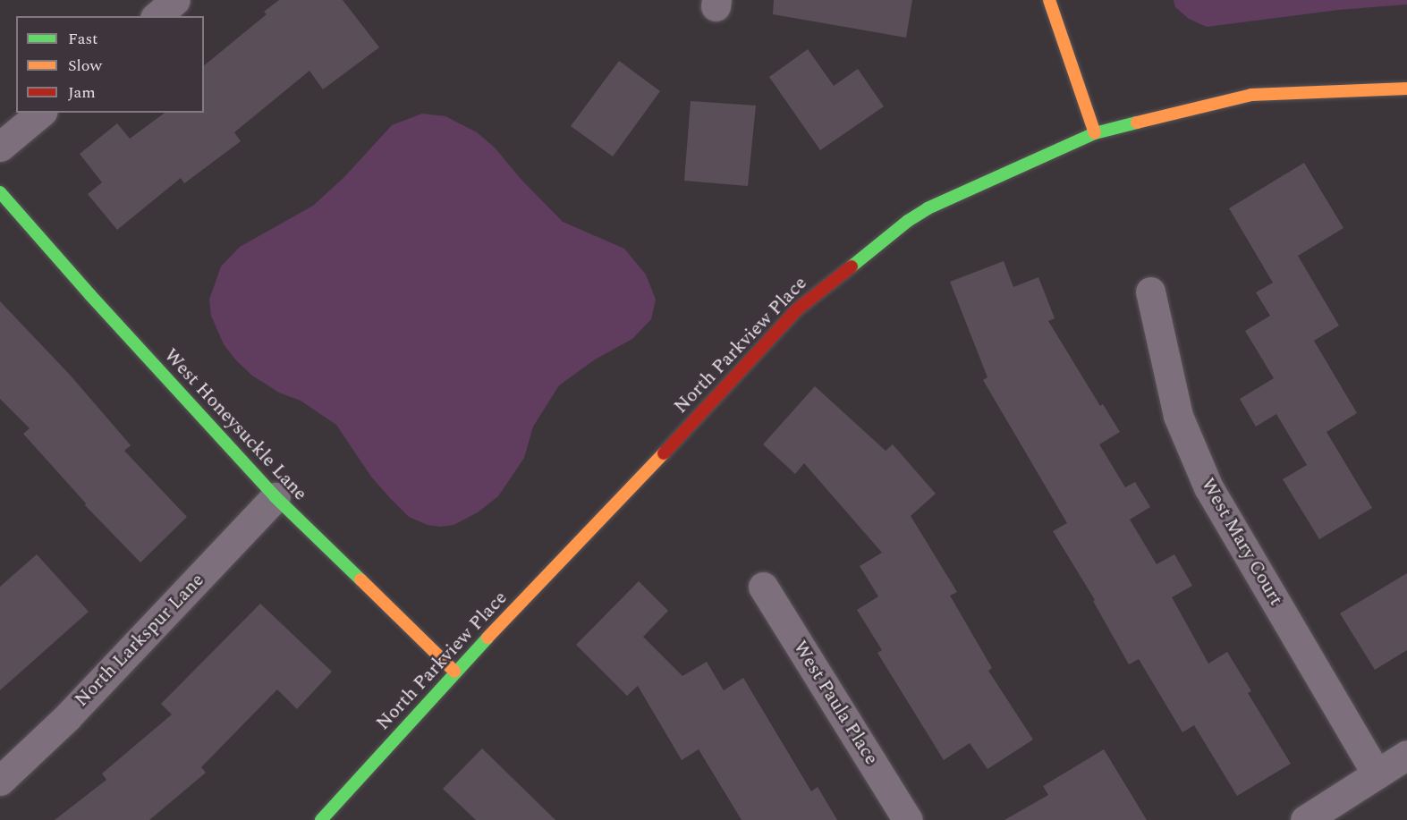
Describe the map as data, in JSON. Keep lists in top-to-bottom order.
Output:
{
  "streets": {
    "street": [
      "North Parkview Place",
      "West Honeysuckle Lane",
      "West Mary Court",
      "North Larkspur Lane",
      "West Paula Place"
    ]
  },
  "crossings": [
    ["North Parkview Place", "West Honeysuckle Lane"],
    ["West Honeysuckle Lane", "North Larkspur Lane"]
  ],
  "legend": ["Fast", "Slow", "Jam"]
}
